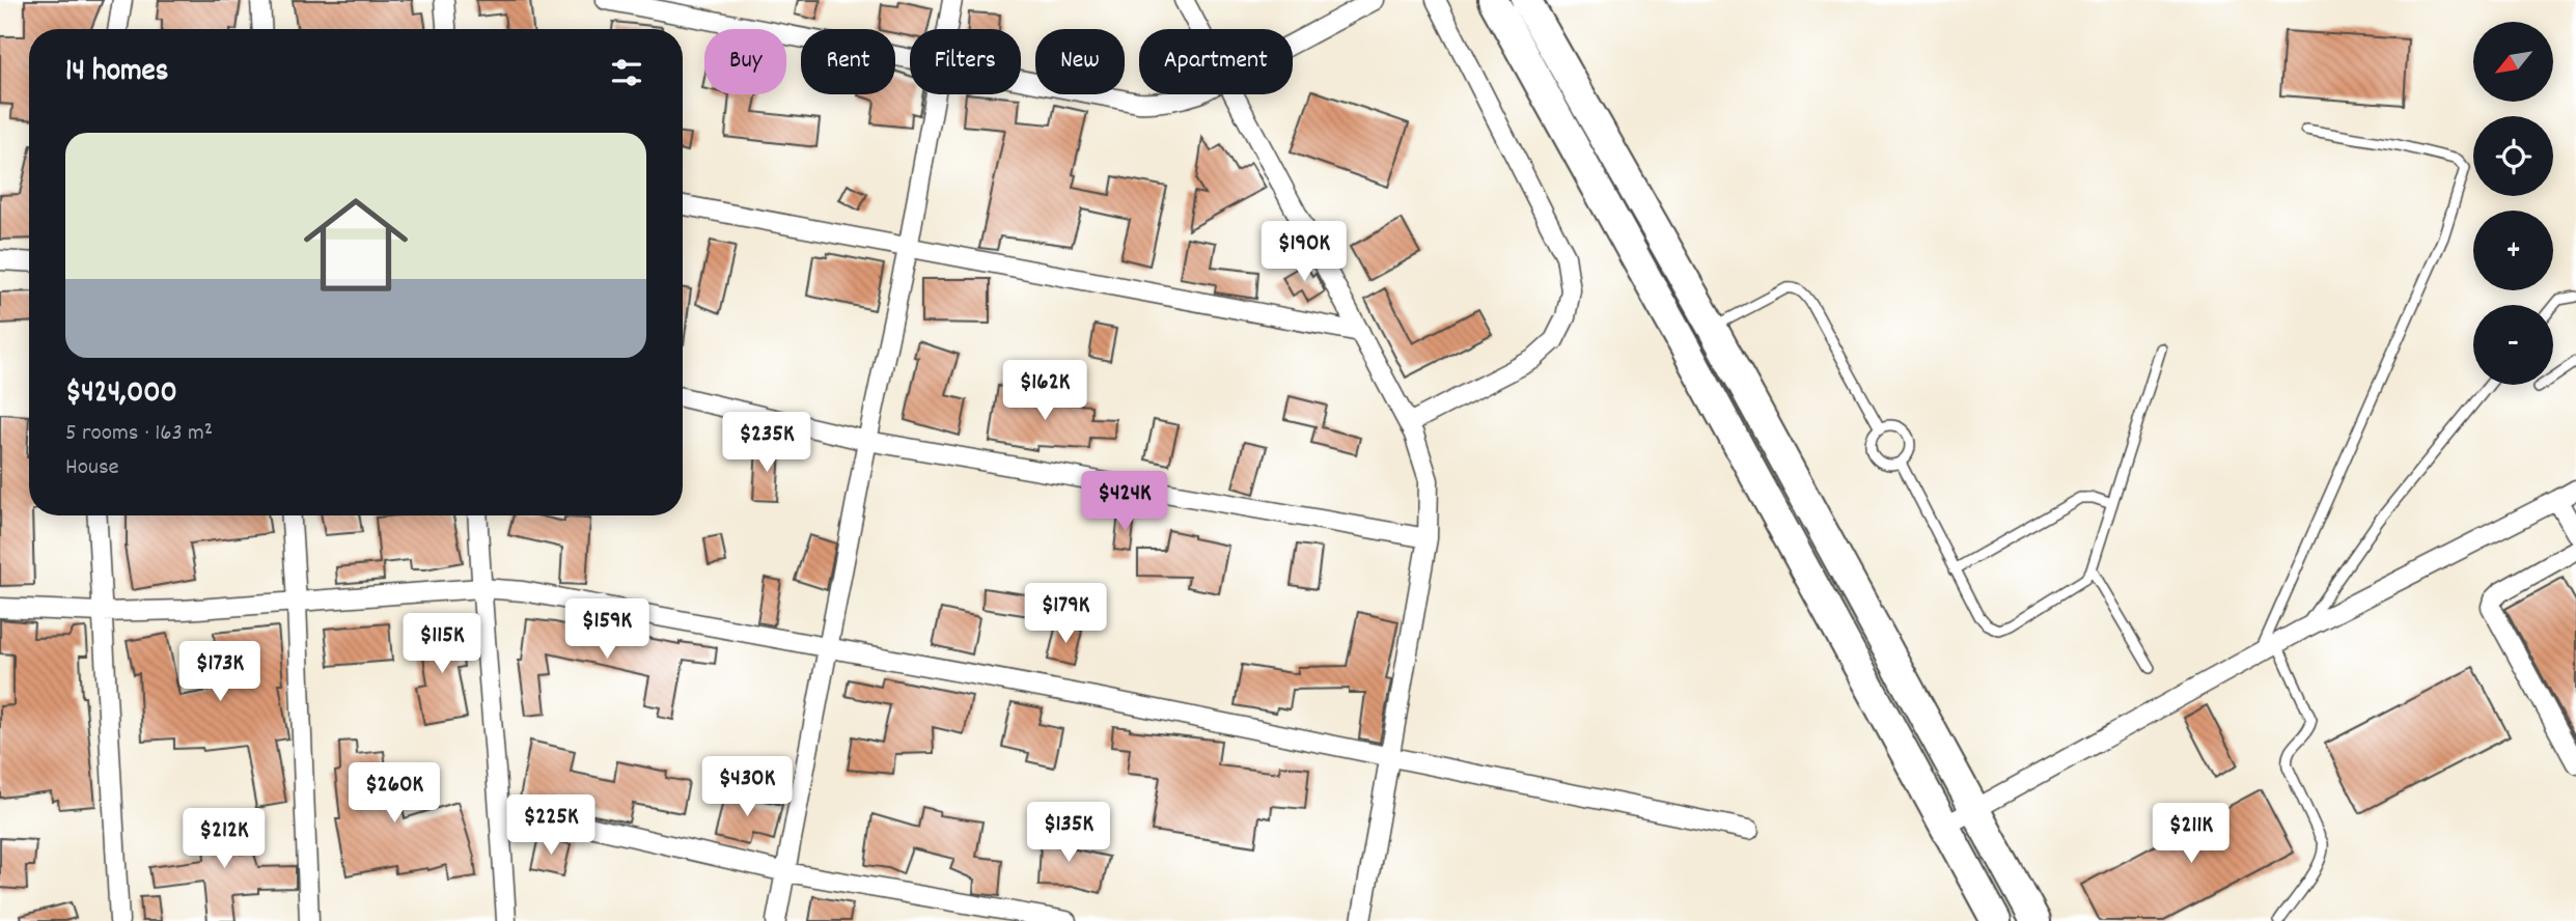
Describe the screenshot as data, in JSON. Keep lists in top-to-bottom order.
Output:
{
  "north": "bottom left",
  "page": {
    "map_buttons": ["+", "−"],
    "chip": [
      "Buy",
      "Rent",
      "Filters",
      "New",
      "Apartment"
    ],
    "heading": "14 homes",
    "list": [
      {
        "name": "$424,000",
        "note": "5 rooms · 163 m² · House"
      }
    ],
    "price": [
      "$190K",
      "$162K",
      "$235K",
      "$424K",
      "$179K",
      "$159K",
      "$115K",
      "$173K",
      "$430K",
      "$260K",
      "$225K",
      "$135K",
      "$211K",
      "$212K"
    ]
  }
}
